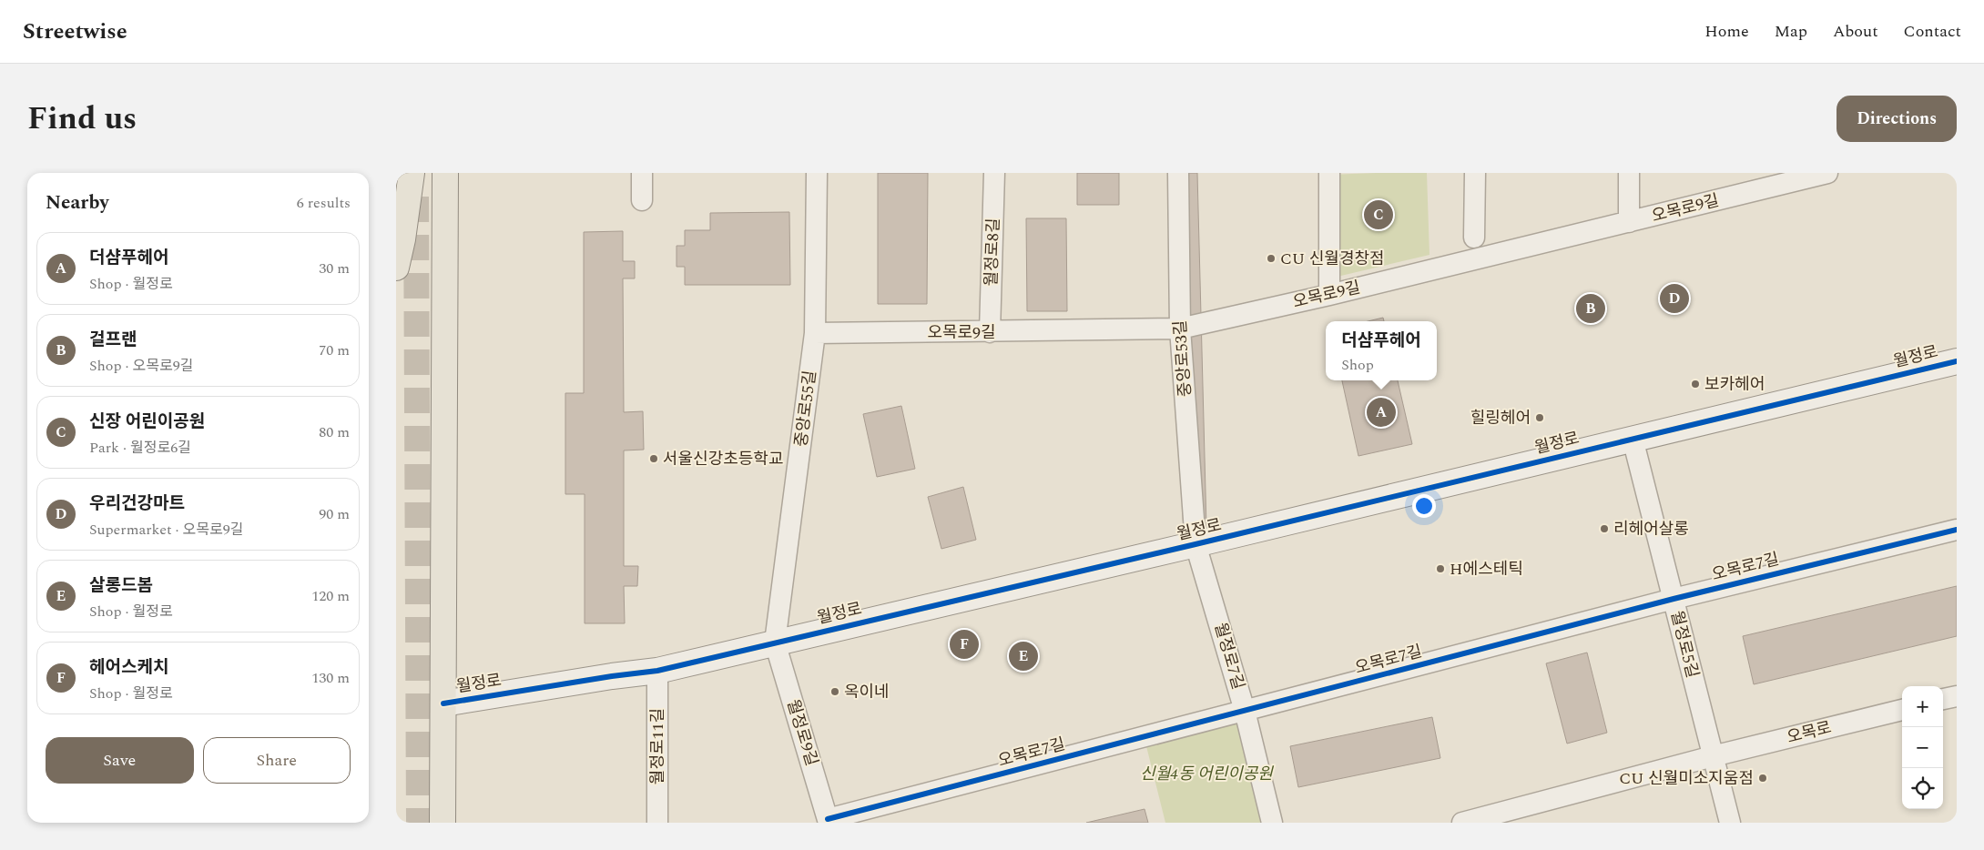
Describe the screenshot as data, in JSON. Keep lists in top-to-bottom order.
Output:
{
  "streets": {
    "street": [
      "오목로9길",
      "월정로8길",
      "월정로",
      "중앙로53길",
      "중앙로55길",
      "오목로7길",
      "월정로5길",
      "월정로7길",
      "월정로9길",
      "오목로",
      "월정로11길"
    ]
  },
  "crossings": [
    ["오목로9길", "월정로8길"],
    ["오목로9길", "중앙로53길"],
    ["오목로9길", "중앙로55길"],
    ["월정로", "중앙로53길"],
    ["월정로", "중앙로55길"],
    ["월정로", "월정로5길"],
    ["월정로", "월정로7길"],
    ["월정로", "월정로9길"],
    ["월정로", "월정로11길"],
    ["중앙로53길", "월정로7길"],
    ["중앙로55길", "월정로9길"],
    ["오목로7길", "월정로5길"],
    ["오목로7길", "월정로7길"],
    ["오목로7길", "월정로9길"],
    ["월정로5길", "오목로"]
  ],
  "parks": ["신월4동 어린이공원"],
  "places": [
    "CU 신월경창점",
    "보카헤어",
    "힐링헤어",
    "서울신강초등학교",
    "리헤어살롱",
    "H에스테틱",
    "옥이네",
    "CU 신월미소지움점"
  ],
  "page": {
    "header": "Streetwise",
    "nav": [
      "Home",
      "Map",
      "About",
      "Contact"
    ],
    "title": "Find us",
    "buttons": [
      "Directions",
      ["Save", "Share"]
    ],
    "heading": ["Nearby", "6 results"],
    "pins": [
      "C",
      "D",
      "B",
      "A",
      "F",
      "E"
    ],
    "list": [
      {
        "mark": "A",
        "name": "더샴푸헤어",
        "note": "Shop · 월정로",
        "value": "30 m"
      },
      {
        "mark": "B",
        "name": "걸프랜",
        "note": "Shop · 오목로9길",
        "value": "70 m"
      },
      {
        "mark": "C",
        "name": "신장 어린이공원",
        "note": "Park · 월정로6길",
        "value": "80 m"
      },
      {
        "mark": "D",
        "name": "우리건강마트",
        "note": "Supermarket · 오목로9길",
        "value": "90 m"
      },
      {
        "mark": "E",
        "name": "살롱드봄",
        "note": "Shop · 월정로",
        "value": "120 m"
      },
      {
        "mark": "F",
        "name": "헤어스케치",
        "note": "Shop · 월정로",
        "value": "130 m"
      }
    ],
    "popup": ["더샴푸헤어", "Shop"],
    "map_buttons": ["+", "−"]
  }
}
